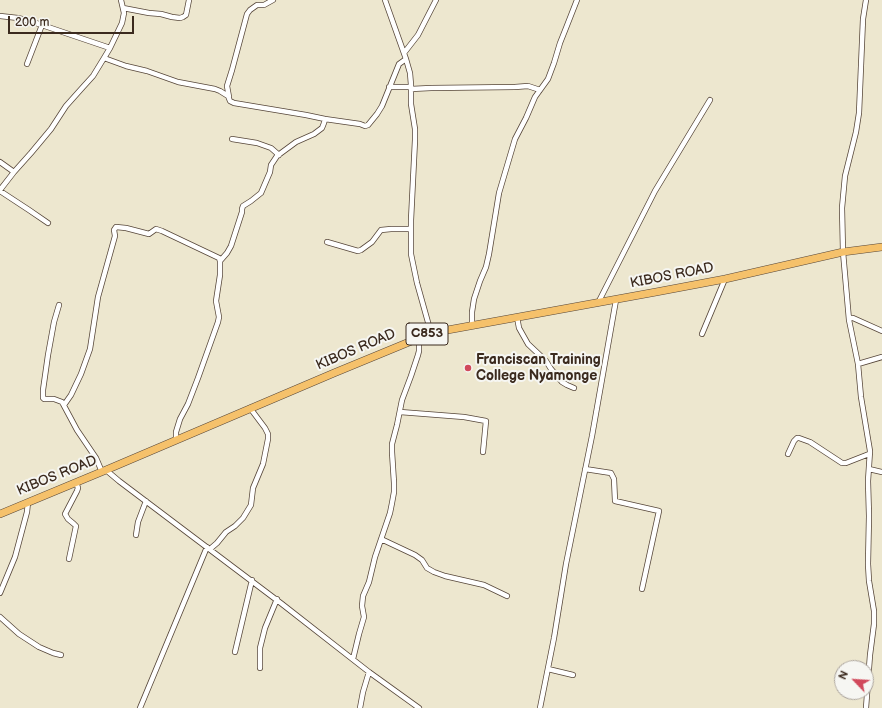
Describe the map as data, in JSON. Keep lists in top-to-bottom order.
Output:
{
  "streets": {
    "main road": ["KIBOS ROAD", "C853"]
  },
  "places": ["Franciscan Training College Nyamonge"],
  "scale_bar": "200 m",
  "north": "top left"
}
